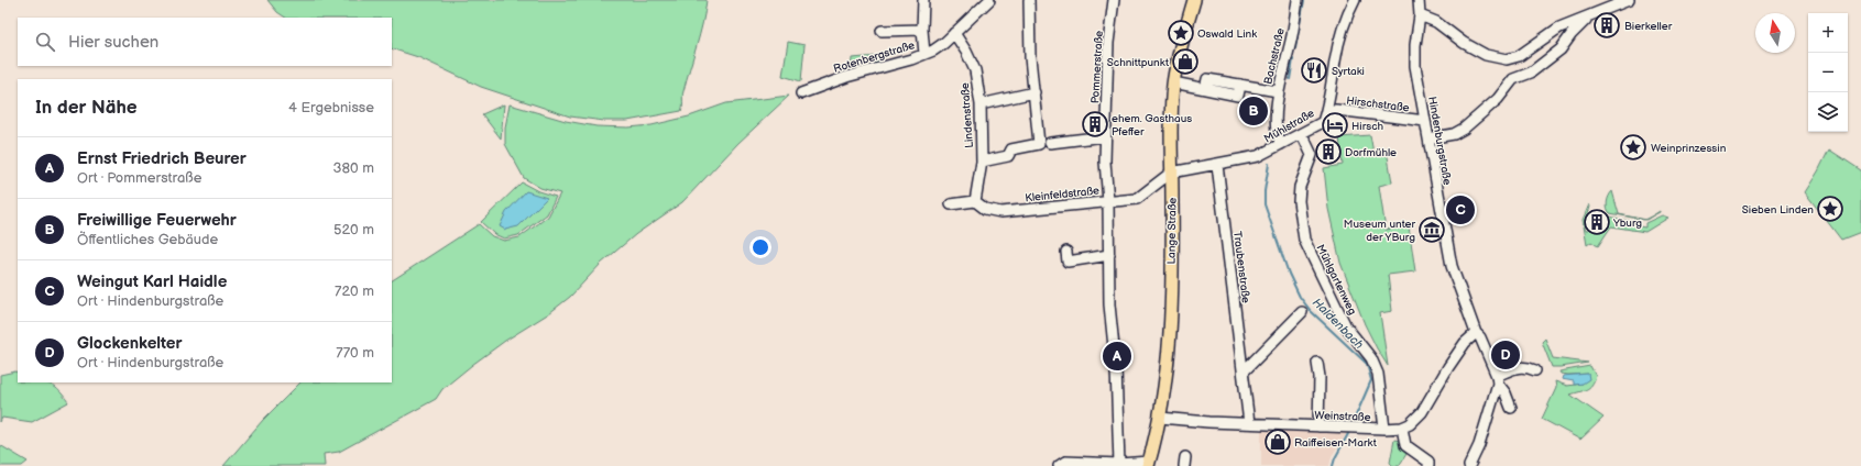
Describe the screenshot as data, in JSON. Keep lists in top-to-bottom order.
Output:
{
  "streets": {
    "main road": ["Lange Straße"],
    "street": [
      "Rotenbergstraße",
      "Bachstraße",
      "Pommerstraße",
      "Hirschstraße",
      "Lindenstraße",
      "Mühlstraße",
      "Hindenburgstraße",
      "Kleinfeldstraße",
      "Traubenstraße",
      "Mühlgartenweg",
      "Weinstraße"
    ]
  },
  "crossings": [
    ["Rotenbergstraße", "Lindenstraße"],
    ["Bachstraße", "Mühlstraße"],
    ["Pommerstraße", "Kleinfeldstraße"],
    ["Hirschstraße", "Mühlstraße"],
    ["Hirschstraße", "Hindenburgstraße"],
    ["Lindenstraße", "Kleinfeldstraße"],
    ["Mühlstraße", "Kleinfeldstraße"],
    ["Mühlstraße", "Lange Straße"],
    ["Mühlstraße", "Traubenstraße"],
    ["Mühlstraße", "Mühlgartenweg"],
    ["Kleinfeldstraße", "Lange Straße"],
    ["Lange Straße", "Weinstraße"],
    ["Traubenstraße", "Weinstraße"],
    ["Mühlgartenweg", "Weinstraße"]
  ],
  "water": ["Haldenbach"],
  "places": {
    "building": [
      "Bierkeller",
      "ehem. Gasthaus Pfeffer",
      "Dorfmühle",
      "Yburg"
    ],
    "place": ["Oswald Link", "Weinprinzessin", "Sieben Linden"],
    "shop": ["Schnittpunkt", "Raiffeisen-Markt"],
    "restaurant": ["Syrtaki"],
    "hotel": ["Hirsch"],
    "museum": ["Museum unter der YBurg"]
  },
  "north": "top",
  "page": {
    "map_buttons": ["+", "−"],
    "search": "Hier suchen",
    "heading": ["In der Nähe", "4 Ergebnisse"],
    "pins": [
      "B",
      "C",
      "D",
      "A"
    ],
    "list": [
      {
        "mark": "A",
        "name": "Ernst Friedrich Beurer",
        "note": "Ort · Pommerstraße",
        "value": "380 m"
      },
      {
        "mark": "B",
        "name": "Freiwillige Feuerwehr",
        "note": "Öffentliches Gebäude",
        "value": "520 m"
      },
      {
        "mark": "C",
        "name": "Weingut Karl Haidle",
        "note": "Ort · Hindenburgstraße",
        "value": "720 m"
      },
      {
        "mark": "D",
        "name": "Glockenkelter",
        "note": "Ort · Hindenburgstraße",
        "value": "770 m"
      }
    ]
  }
}
